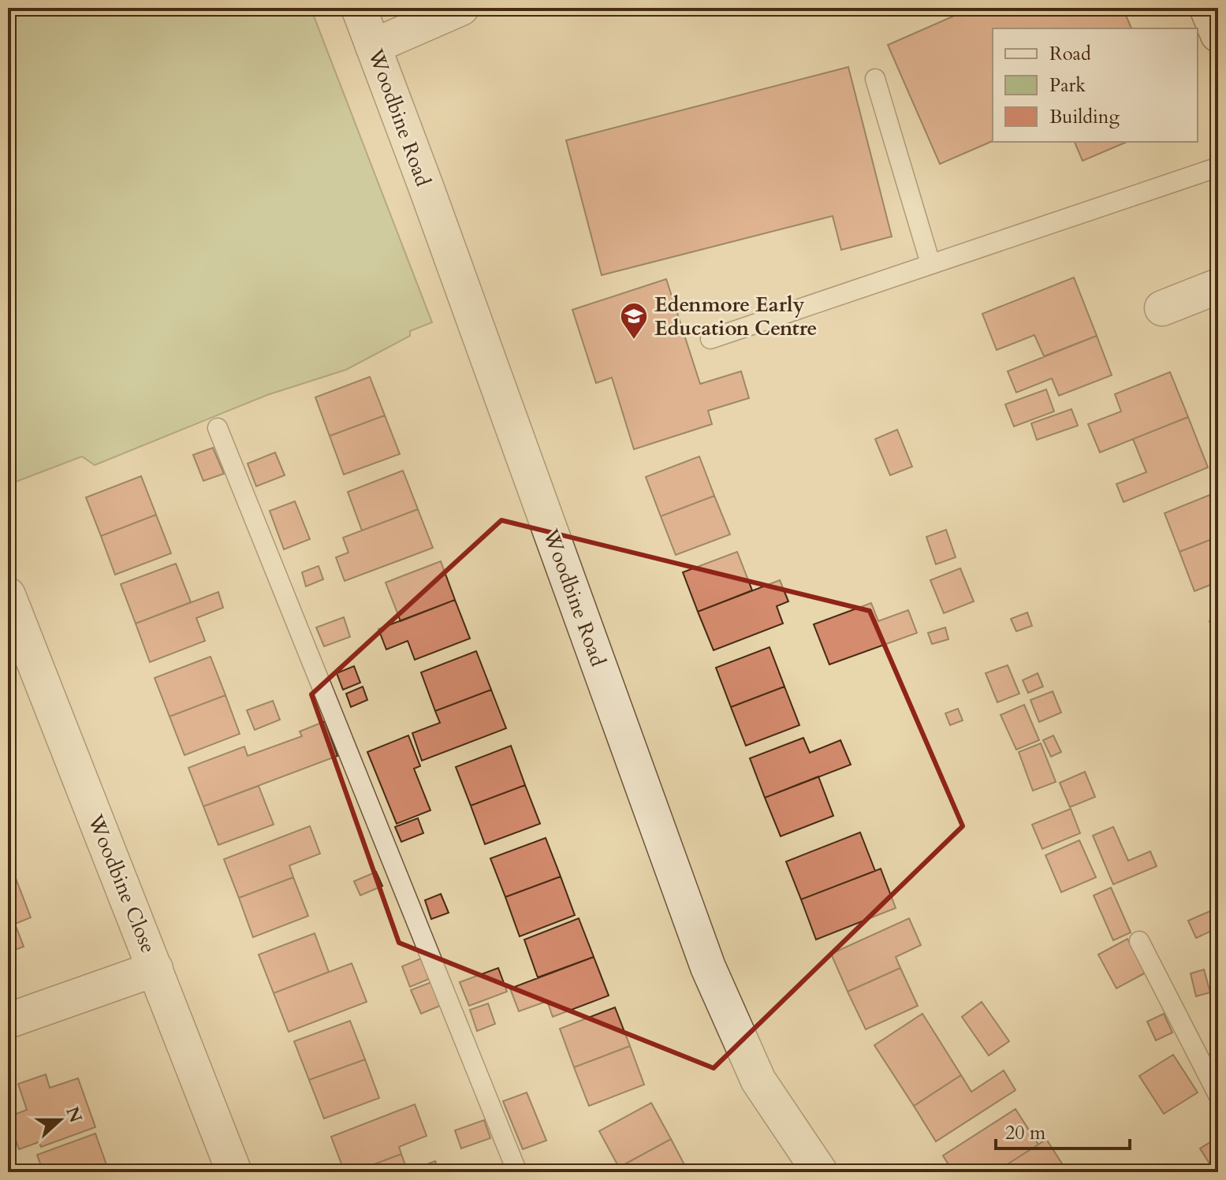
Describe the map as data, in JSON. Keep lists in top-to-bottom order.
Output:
{
  "streets": {
    "street": ["Woodbine Road", "Woodbine Close"]
  },
  "places": {
    "school or university": ["Edenmore Early Education Centre"]
  },
  "legend": ["Road", "Park", "Building"],
  "scale_bar": "20 m",
  "north": "right"
}
